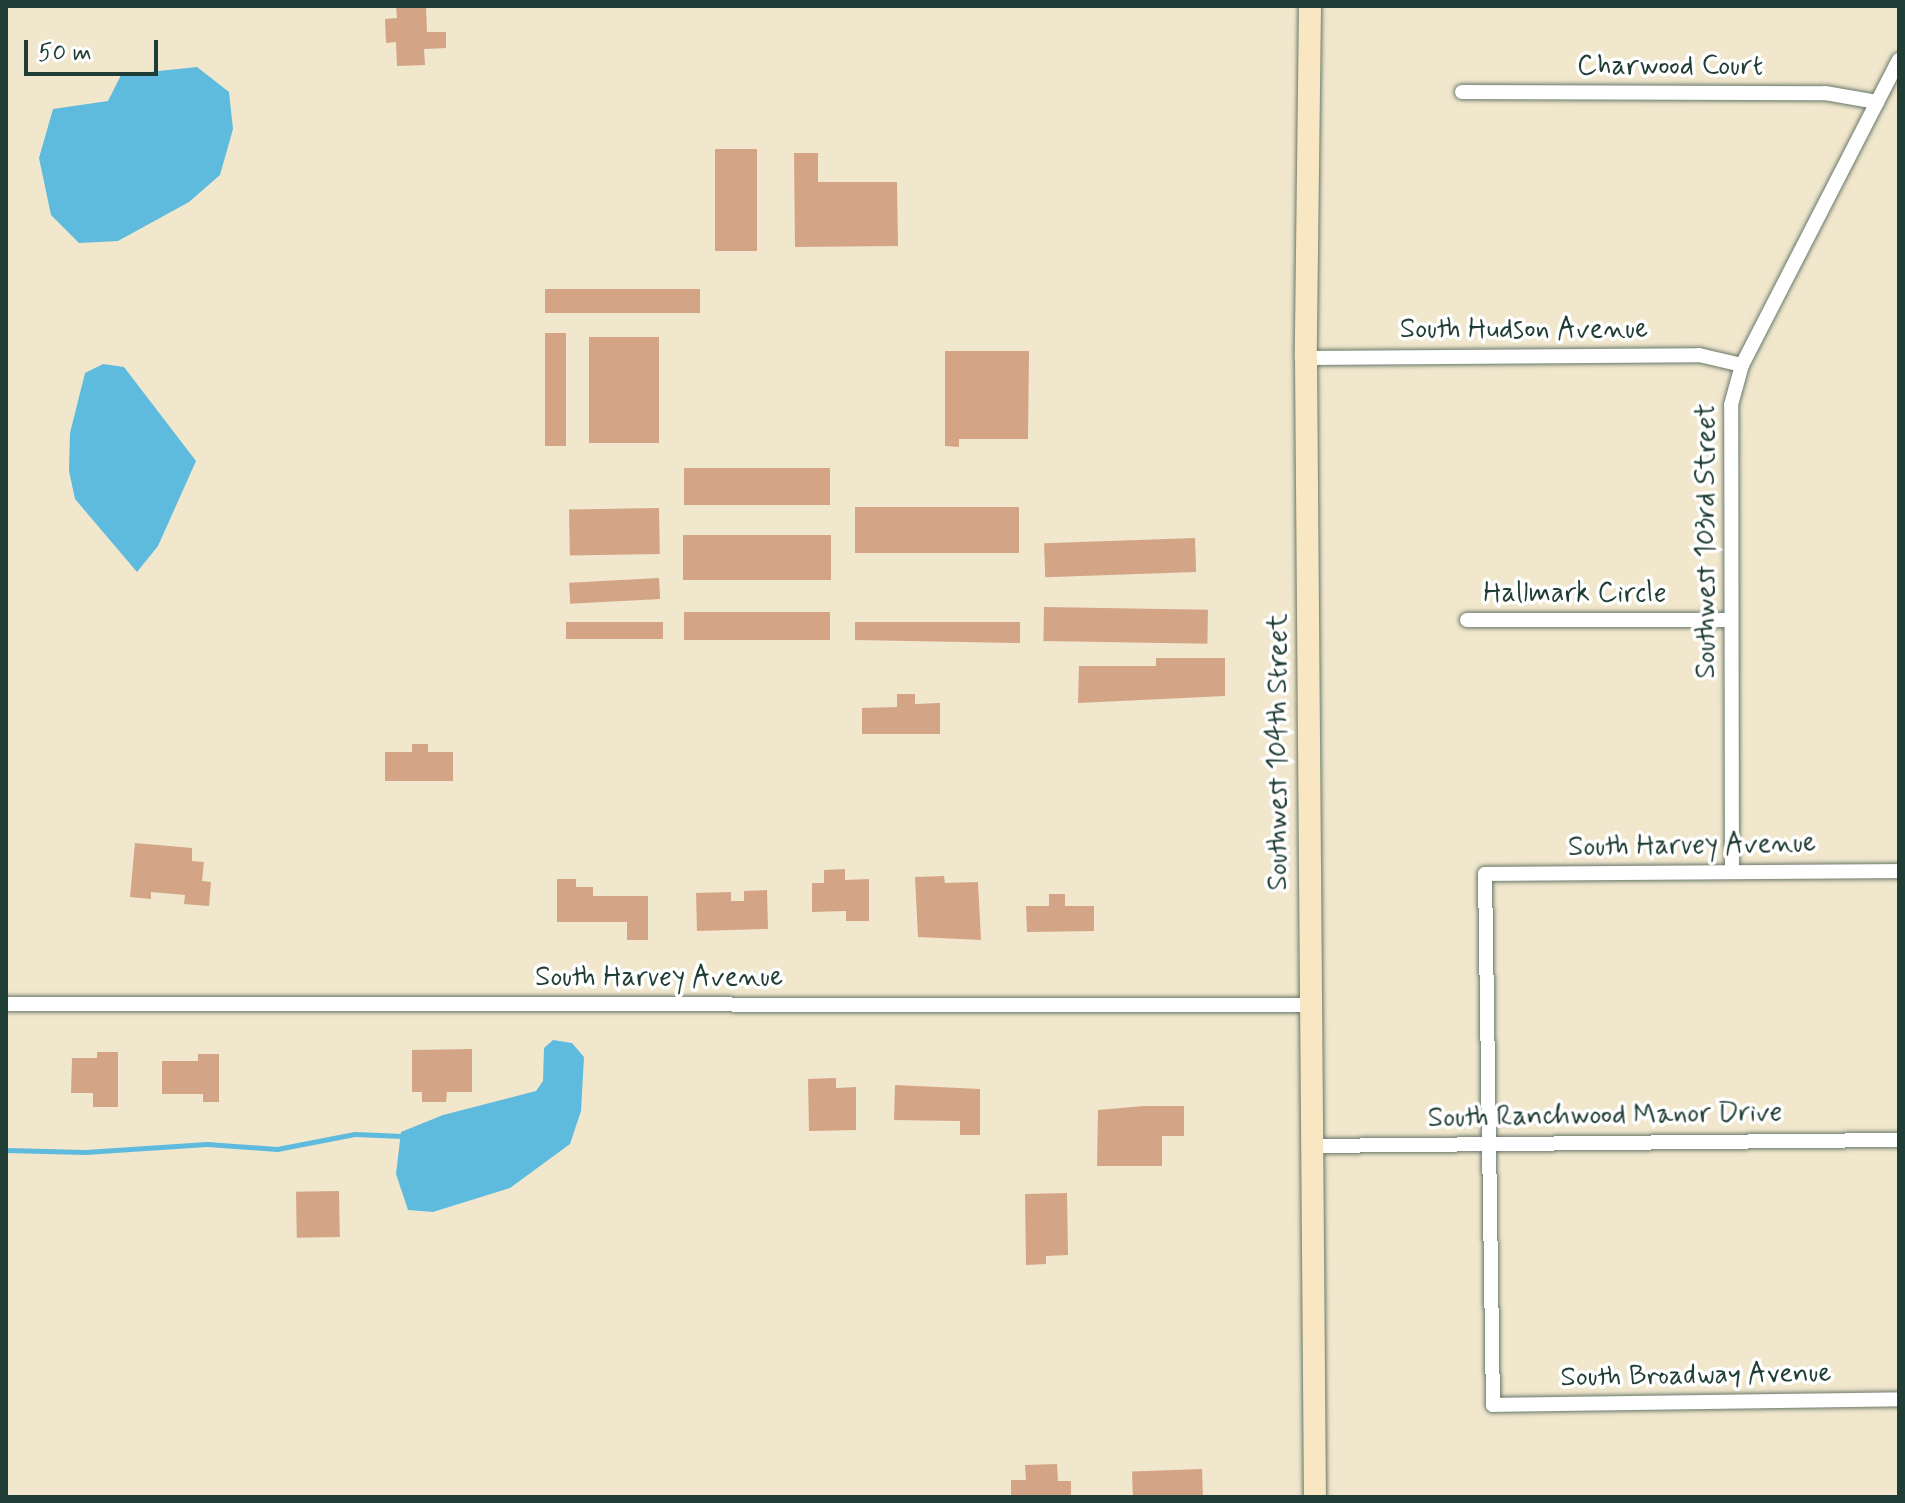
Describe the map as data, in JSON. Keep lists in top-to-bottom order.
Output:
{
  "streets": {
    "main road": ["Southwest 104th Street"],
    "street": [
      "Charwood Court",
      "South Hudson Avenue",
      "Southwest 103rd Street",
      "Hallmark Circle",
      "South Harvey Avenue",
      "South Ranchwood Manor Drive",
      "South Broadway Avenue"
    ]
  },
  "crossings": [
    ["Charwood Court", "Southwest 103rd Street"],
    ["South Hudson Avenue", "Southwest 103rd Street"],
    ["South Hudson Avenue", "Southwest 104th Street"],
    ["Southwest 103rd Street", "Hallmark Circle"],
    ["Southwest 103rd Street", "South Harvey Avenue"],
    ["Southwest 104th Street", "South Harvey Avenue"],
    ["Southwest 104th Street", "South Ranchwood Manor Drive"],
    ["South Harvey Avenue", "South Ranchwood Manor Drive"],
    ["South Harvey Avenue", "South Broadway Avenue"],
    ["South Ranchwood Manor Drive", "South Broadway Avenue"]
  ],
  "scale_bar": "50 m"
}
